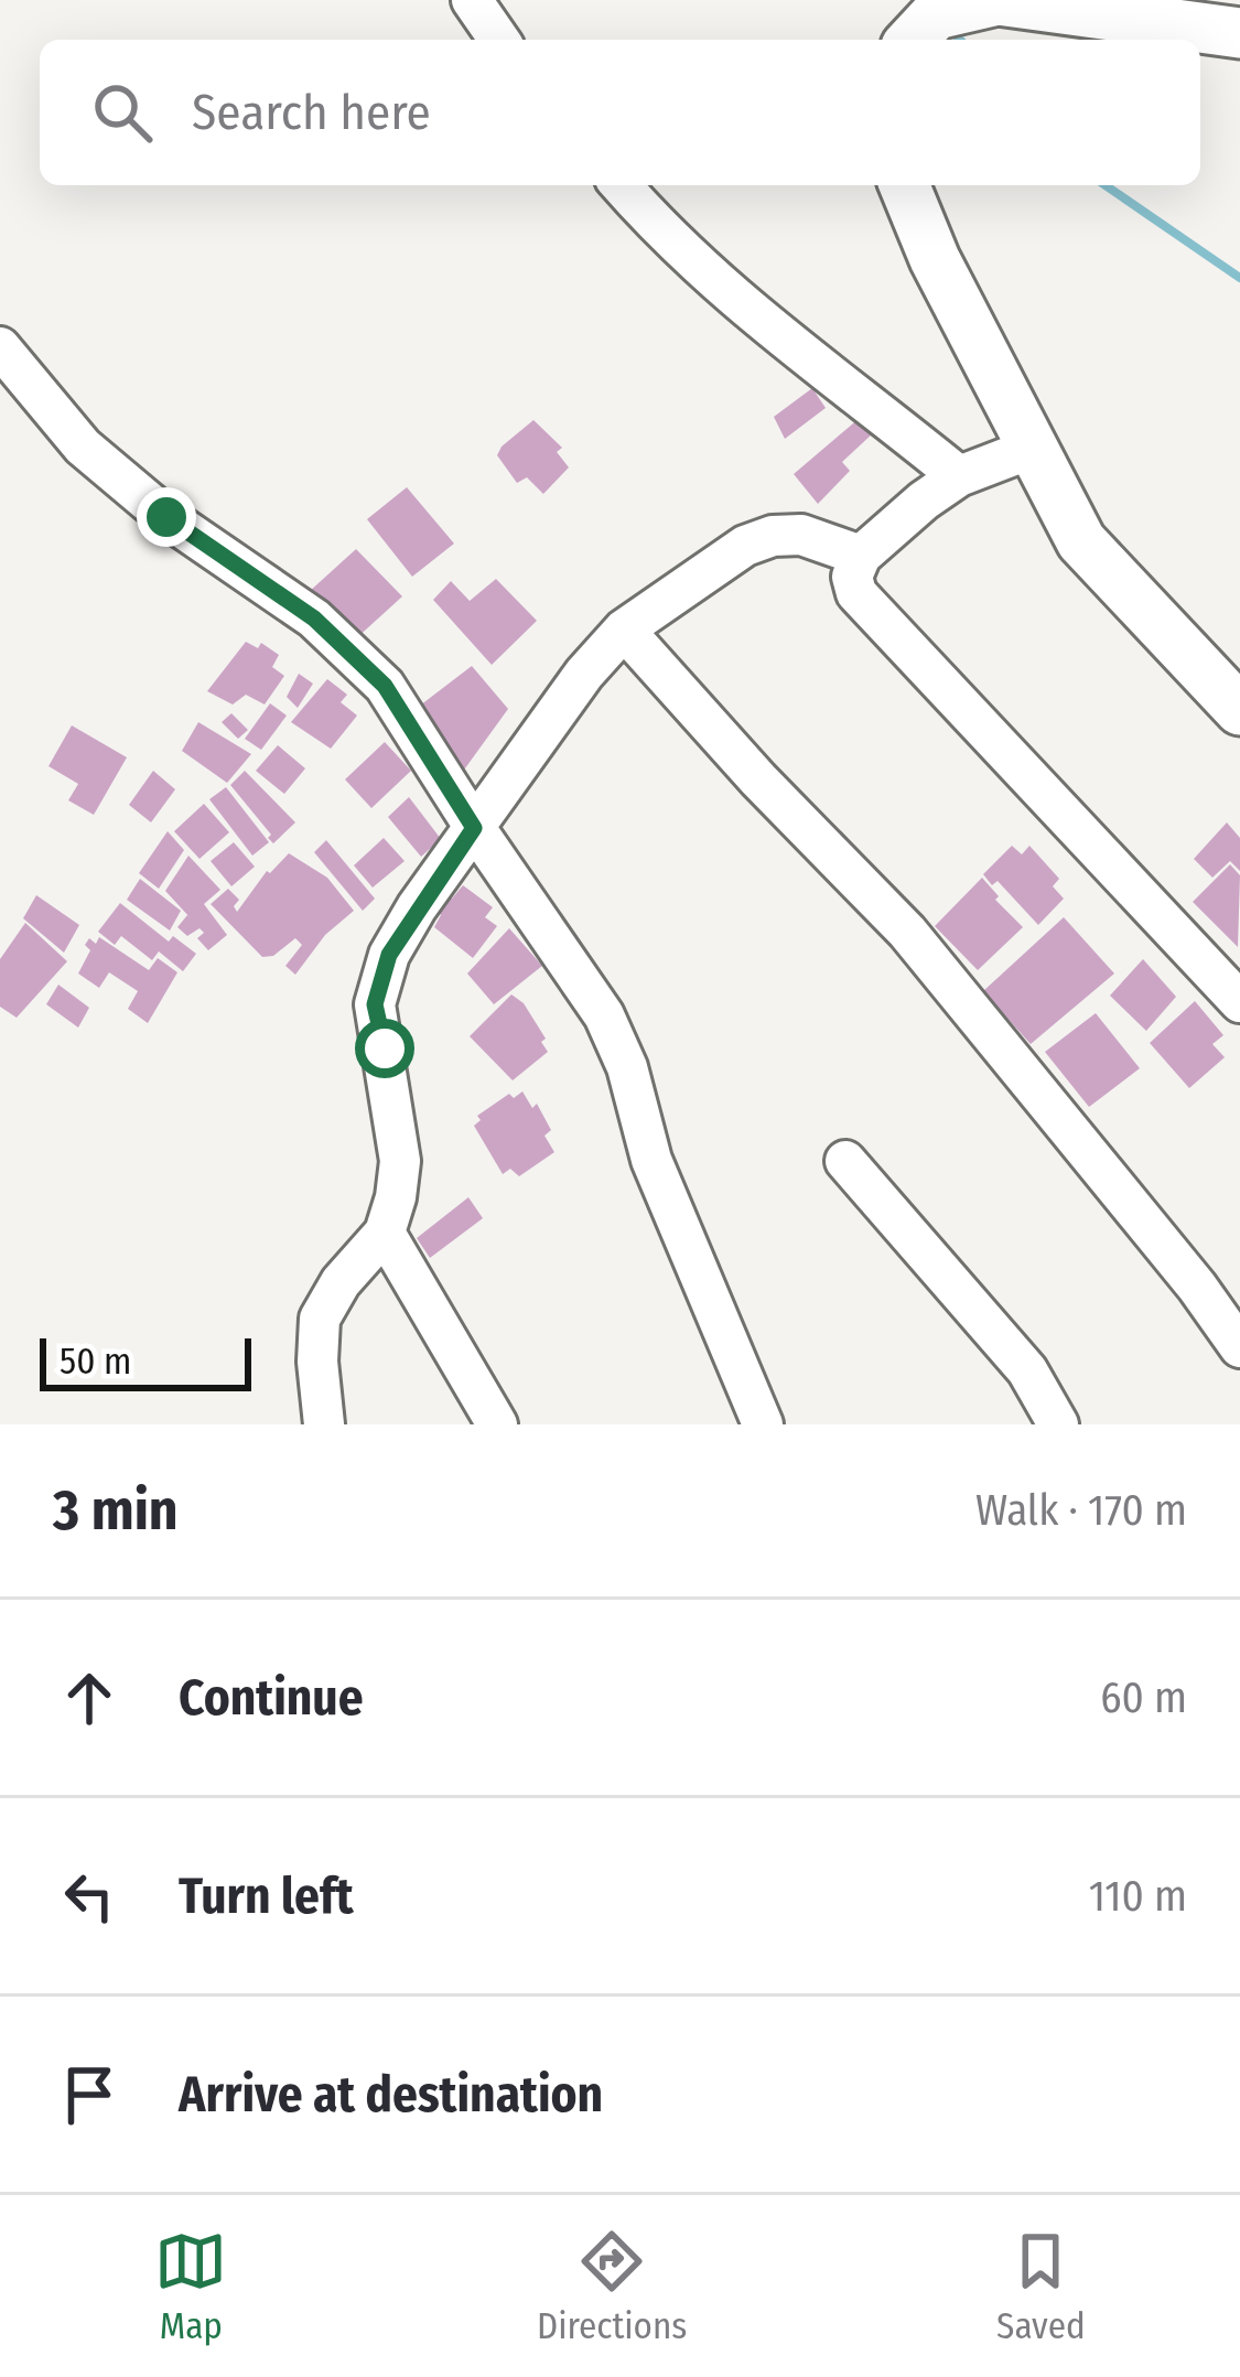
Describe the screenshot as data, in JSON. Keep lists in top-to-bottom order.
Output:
{
  "scale_bar": "50 m",
  "page": {
    "search": "Search here",
    "scale": "50 m",
    "heading": ["3 min", "Walk · 170 m"],
    "list": [
      ["Continue", "60 m"],
      ["Turn left", "110 m"],
      "Arrive at destination"
    ],
    "nav": ["Map", "Directions", "Saved"]
  }
}
